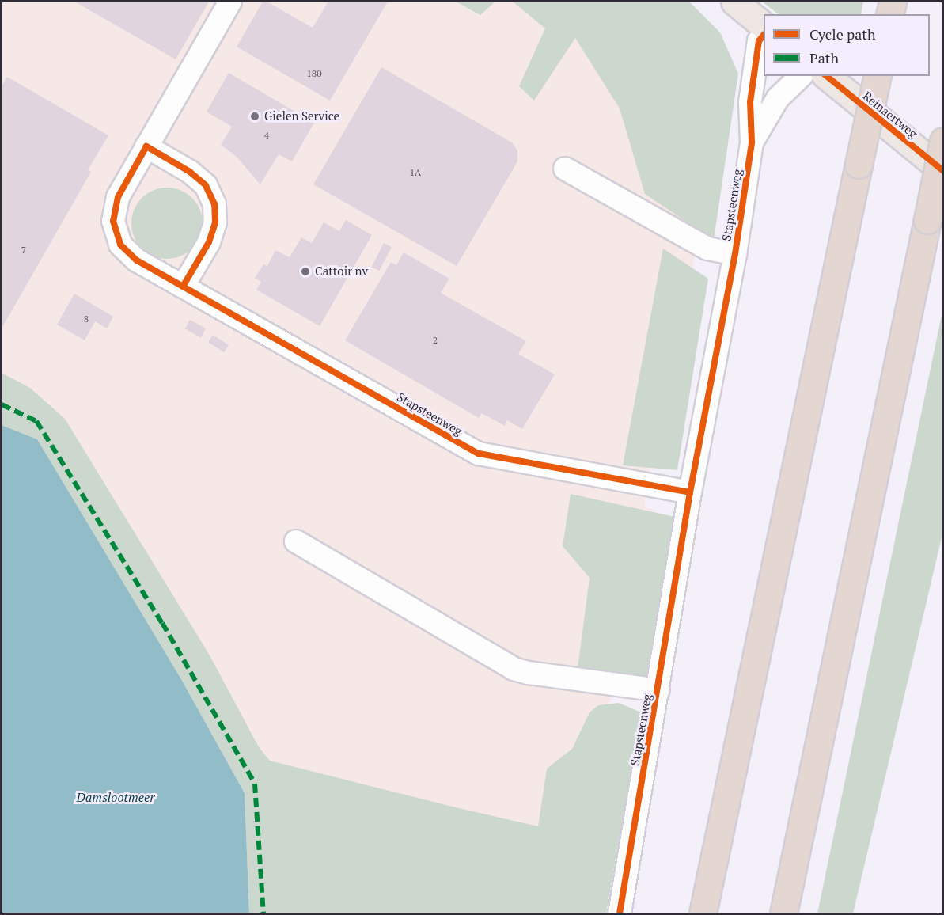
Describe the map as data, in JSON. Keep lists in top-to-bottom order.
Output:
{
  "streets": {
    "main road": ["Reinaertweg"],
    "street": ["Stapsteenweg"]
  },
  "water": ["Damslootmeer"],
  "places": ["Gielen Service", "Cattoir nv"],
  "house_numbers": [
    "180",
    "4",
    "1A",
    "7",
    "8",
    "2"
  ],
  "legend": ["Cycle path", "Path"]
}
